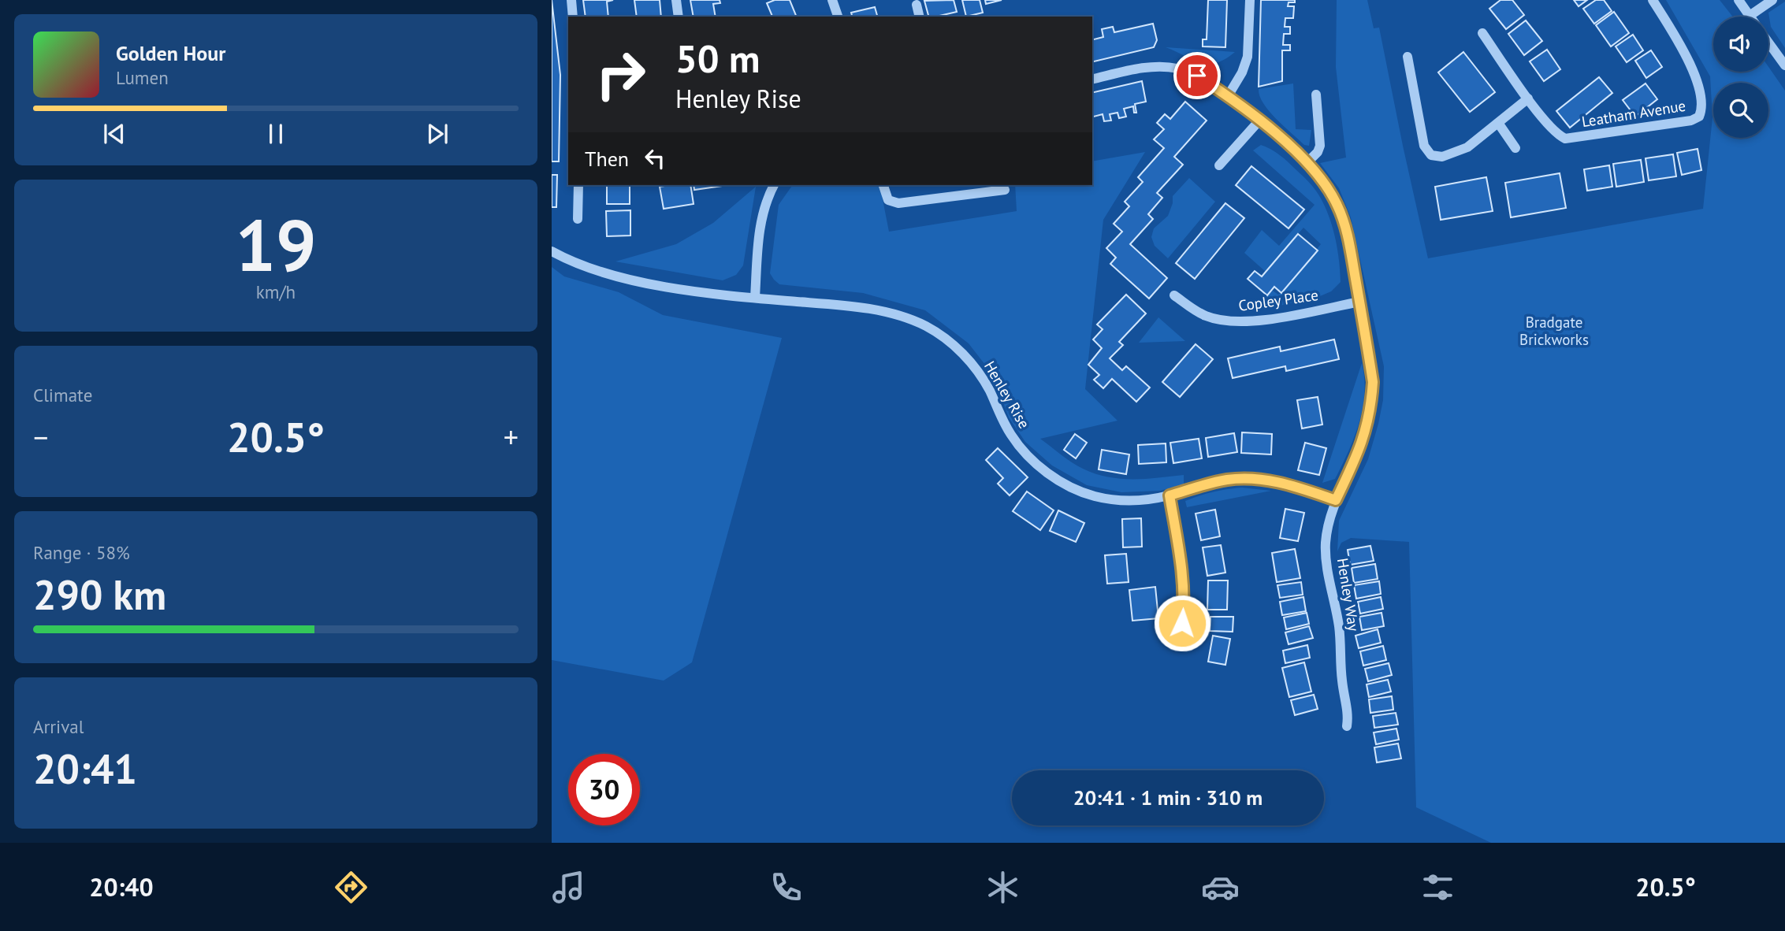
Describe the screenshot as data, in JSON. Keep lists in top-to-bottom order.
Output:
{
  "streets": {
    "street": [
      "Leatham Avenue",
      "Copley Place",
      "Henley Rise",
      "Henley Way"
    ]
  },
  "crossings": [
    ["Copley Place", "Henley Way"],
    ["Henley Rise", "Henley Way"]
  ],
  "parks": ["Bradgate Brickworks"],
  "page": {
    "turn": ["50 m", "Henley Rise"],
    "song": ["Golden Hour", "Lumen"],
    "then": "Then",
    "tile": [
      ["19", "km/h"],
      "Climate",
      ["Range · 58%", "290 km"],
      ["Arrival", "20:41"]
    ],
    "heat": ["−", "20.5°", "+"],
    "limit": "30",
    "trip": "20:41 · 1 min · 310 m",
    "tabs": ["20:40", "20.5°"]
  }
}
